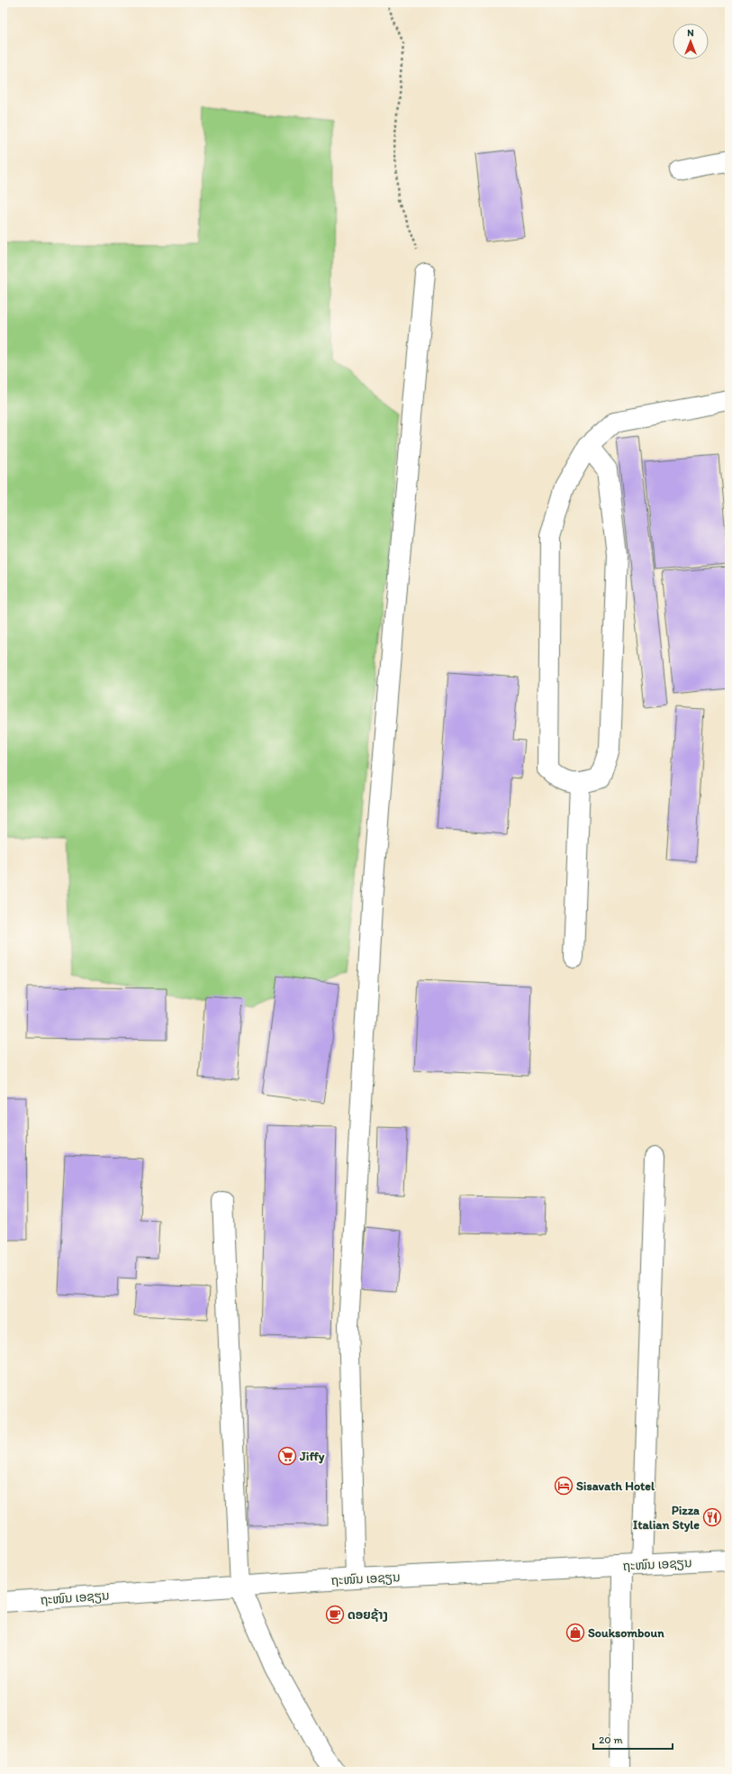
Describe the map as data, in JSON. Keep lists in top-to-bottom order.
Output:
{
  "streets": {
    "street": ["ຖະໜົນ ເອຊຽນ"]
  },
  "places": {
    "supermarket": ["Jiffy"],
    "hotel": ["Sisavath Hotel"],
    "restaurant": ["Pizza Italian Style"],
    "cafe": ["ດອຍຊ້າງ"],
    "shop": ["Souksomboun"]
  },
  "scale_bar": "20 m",
  "north": "top"
}
